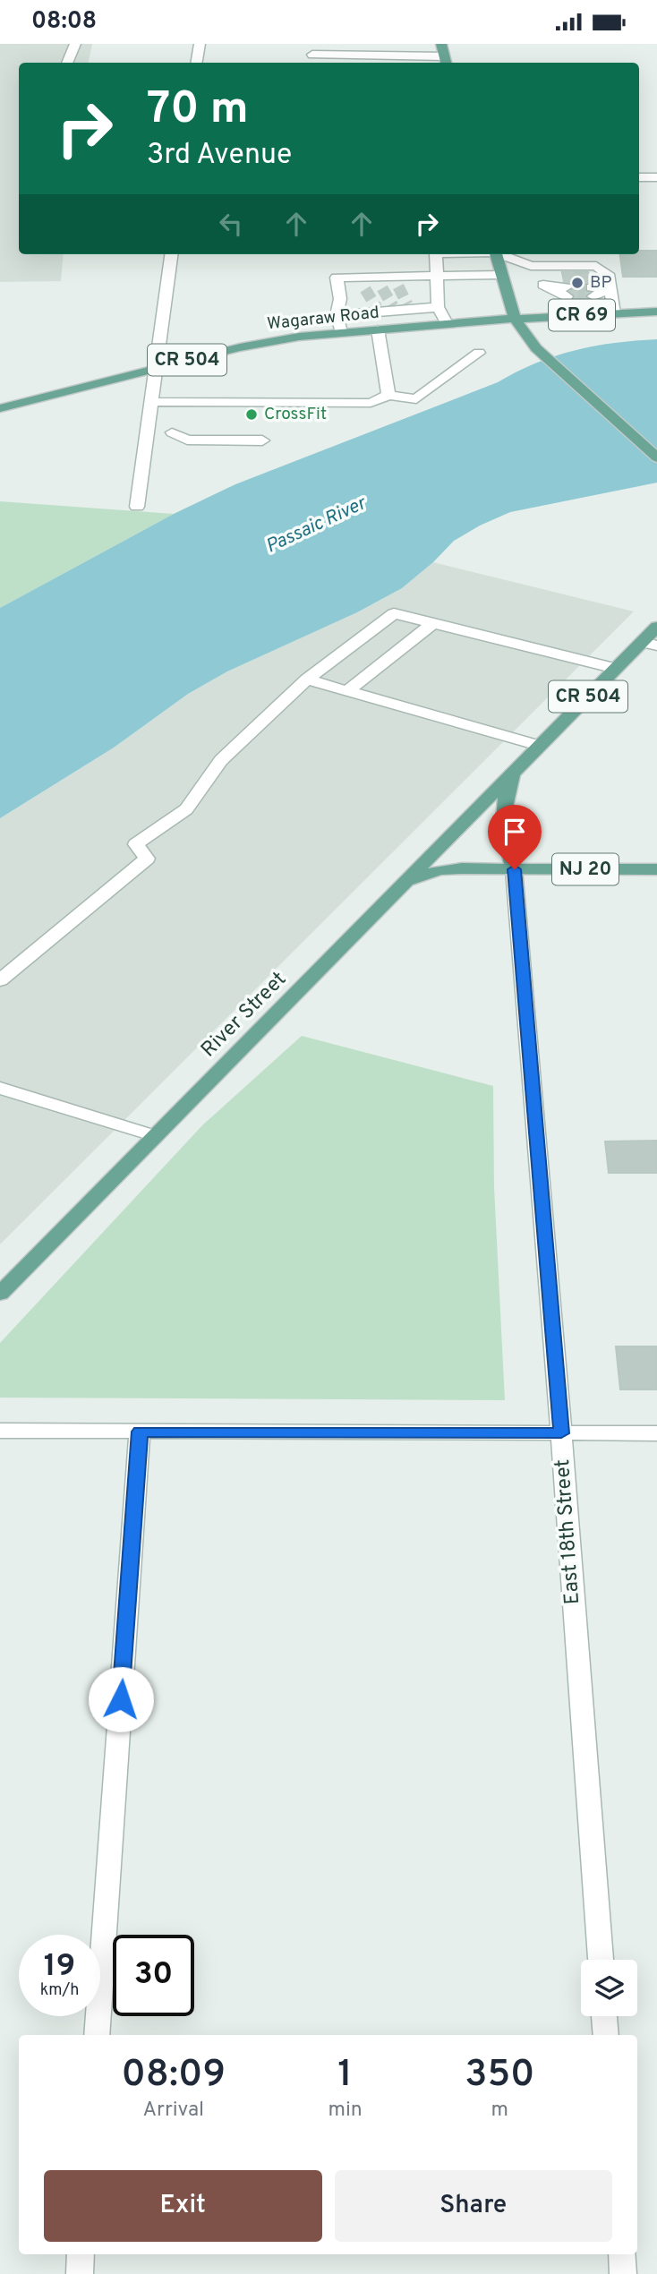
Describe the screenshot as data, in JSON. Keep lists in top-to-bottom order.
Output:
{
  "streets": {
    "main road": [
      "CR 69",
      "Wagaraw Road",
      "CR 504",
      "NJ 20",
      "River Street"
    ],
    "street": ["East 18th Street"]
  },
  "crossings": [
    ["NJ 20", "River Street"],
    ["NJ 20", "East 18th Street"],
    ["River Street", "East 18th Street"]
  ],
  "water": ["Passaic River"],
  "places": ["BP", "CrossFit"],
  "page": {
    "status": "08:08",
    "turn": ["70 m", "3rd Avenue"],
    "speed": "19 km/h",
    "limit": "30",
    "eta": [
      "08:09",
      "Arrival",
      "1",
      "min",
      "350",
      "m"
    ],
    "buttons": ["Exit", "Share"]
  }
}
